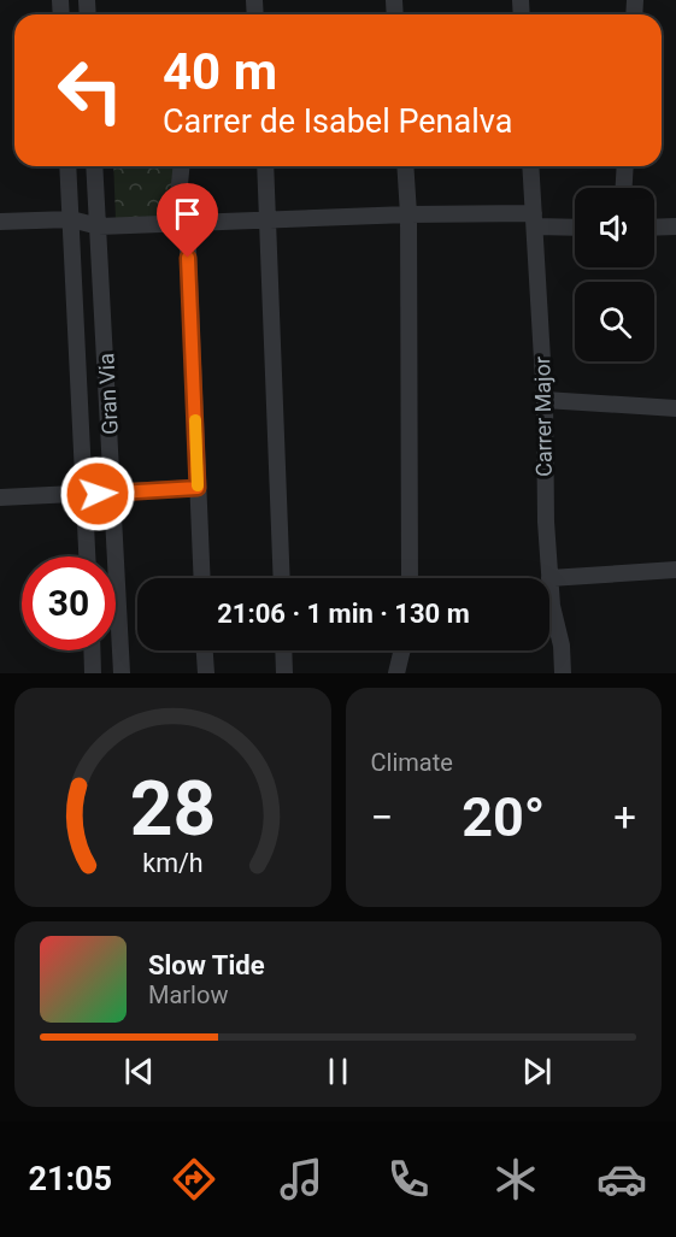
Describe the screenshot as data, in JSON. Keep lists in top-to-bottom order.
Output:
{
  "streets": {
    "street": ["Gran Via", "Carrer Major"]
  },
  "page": {
    "turn": ["40 m", "Carrer de Isabel Penalva"],
    "limit": "30",
    "trip": "21:06 · 1 min · 130 m",
    "tile": "Climate",
    "heat": ["−", "20°", "+"],
    "song": ["Slow Tide", "Marlow"],
    "tabs": "21:05",
    "gauge": ["28", "km/h"]
  }
}
